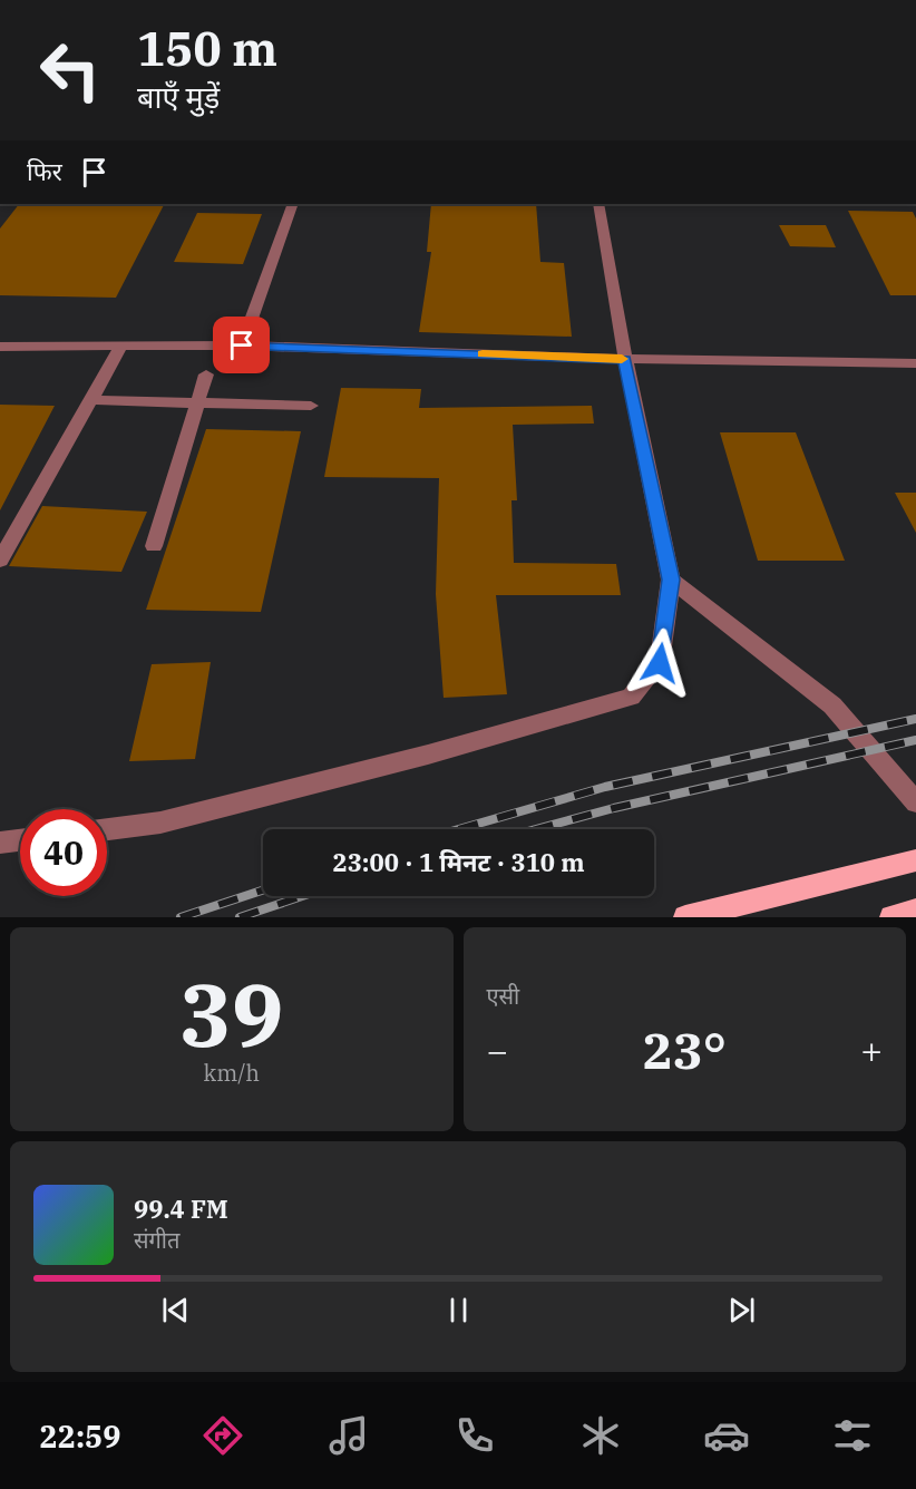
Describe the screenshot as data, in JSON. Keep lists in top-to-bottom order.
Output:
{
  "page": {
    "turn": ["150 m", "बाएँ मुड़ें"],
    "then": "फिर",
    "limit": "40",
    "trip": "23:00 · 1 मिनट · 310 m",
    "tile": [
      ["39", "km/h"],
      "एसी"
    ],
    "heat": ["−", "23°", "+"],
    "song": ["99.4 FM", "संगीत"],
    "tabs": "22:59"
  }
}
